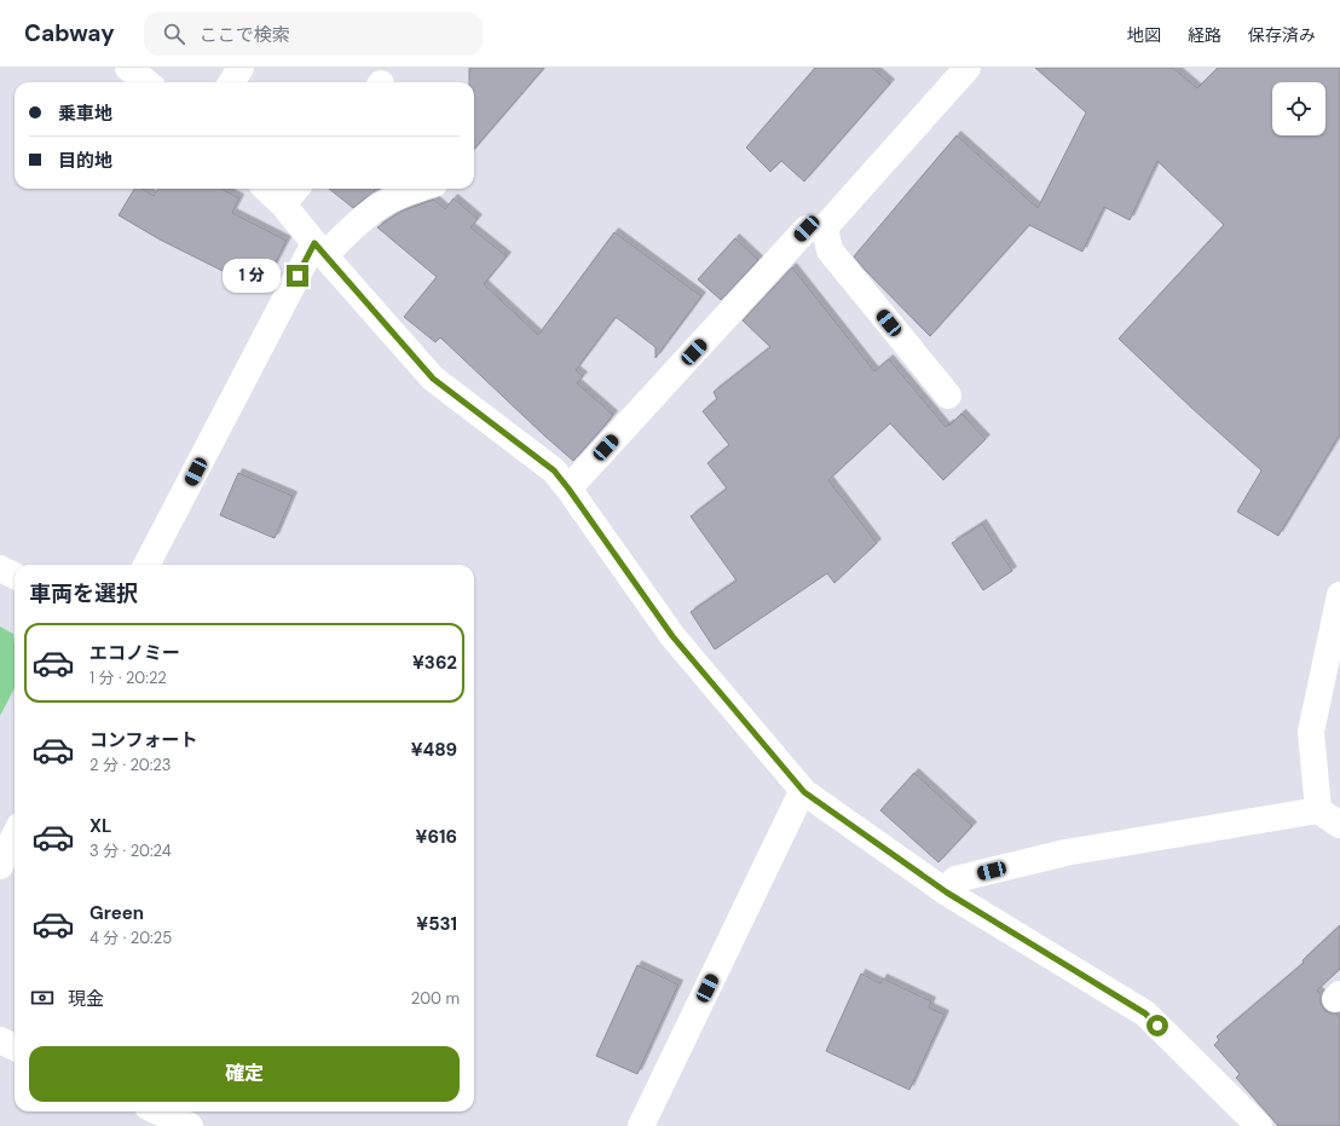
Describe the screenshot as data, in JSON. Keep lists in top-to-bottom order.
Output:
{
  "page": {
    "header": "Cabway",
    "search": "ここで検索",
    "nav": ["地図", "経路", "保存済み"],
    "banner": ["乗車地", "目的地"],
    "bubble": "1 分",
    "heading": "車両を選択",
    "list": [
      {
        "name": "エコノミー",
        "note": "1 分 · 20:22",
        "value": "¥362"
      },
      {
        "name": "コンフォート",
        "note": "2 分 · 20:23",
        "value": "¥489"
      },
      {
        "name": "XL",
        "note": "3 分 · 20:24",
        "value": "¥616"
      },
      {
        "name": "Green",
        "note": "4 分 · 20:25",
        "value": "¥531"
      }
    ],
    "pay": ["現金", "200 m"],
    "buttons": "確定"
  }
}
